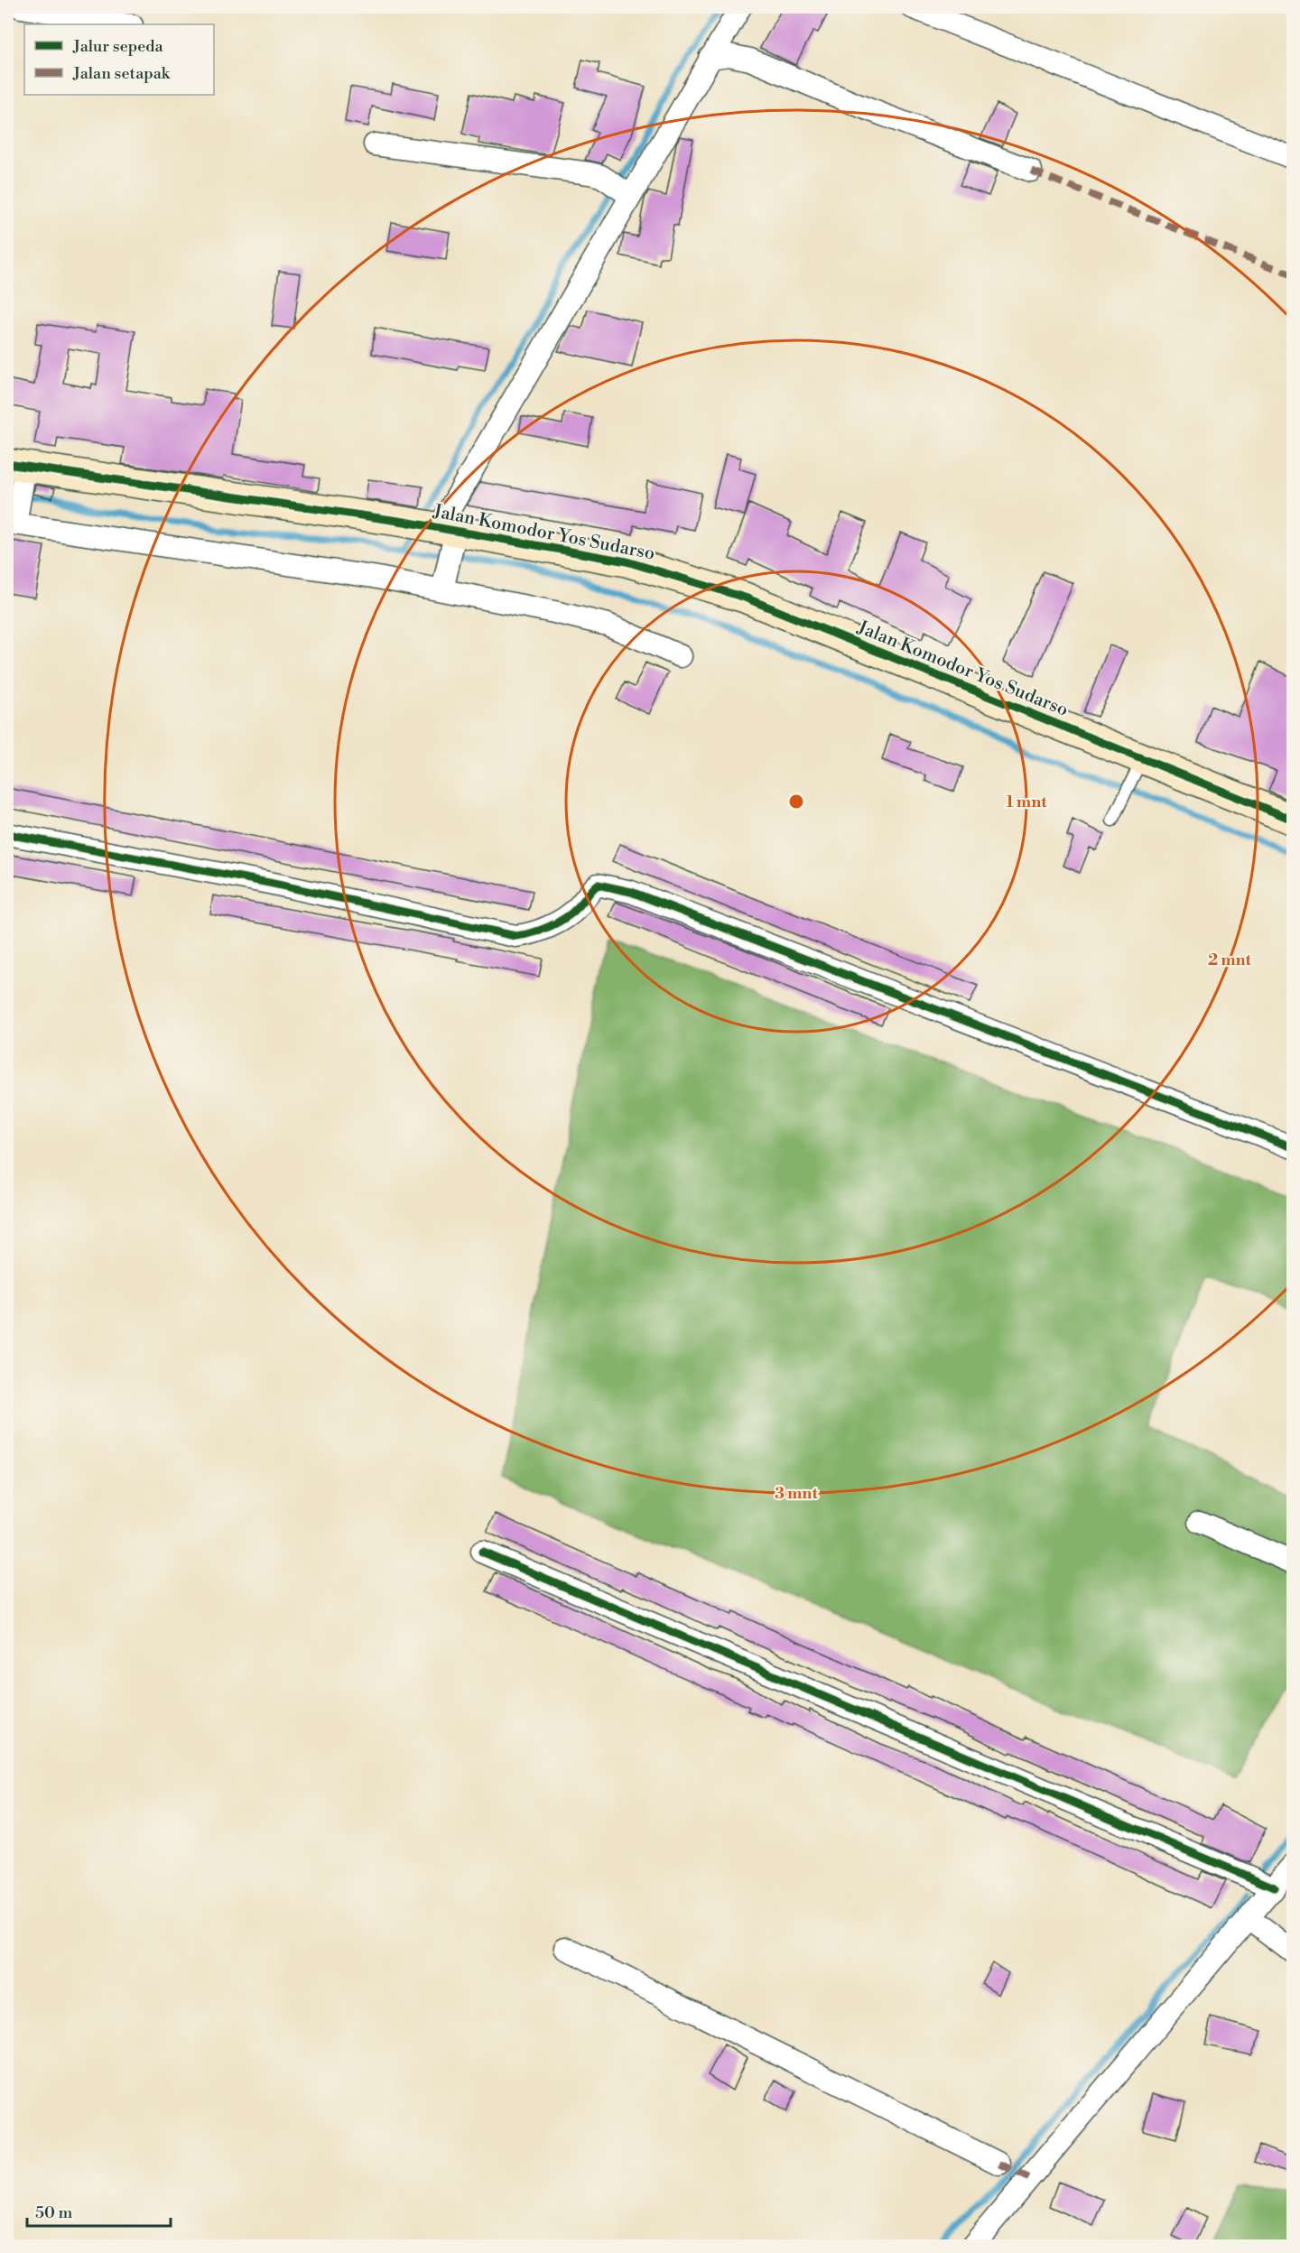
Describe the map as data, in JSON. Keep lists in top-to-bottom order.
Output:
{
  "streets": {
    "street": ["Jalan Komodor Yos Sudarso"]
  },
  "legend": ["Jalur sepeda", "Jalan setapak"],
  "scale_bar": "50 m",
  "rings": ["1 mnt", "2 mnt", "3 mnt"]
}
